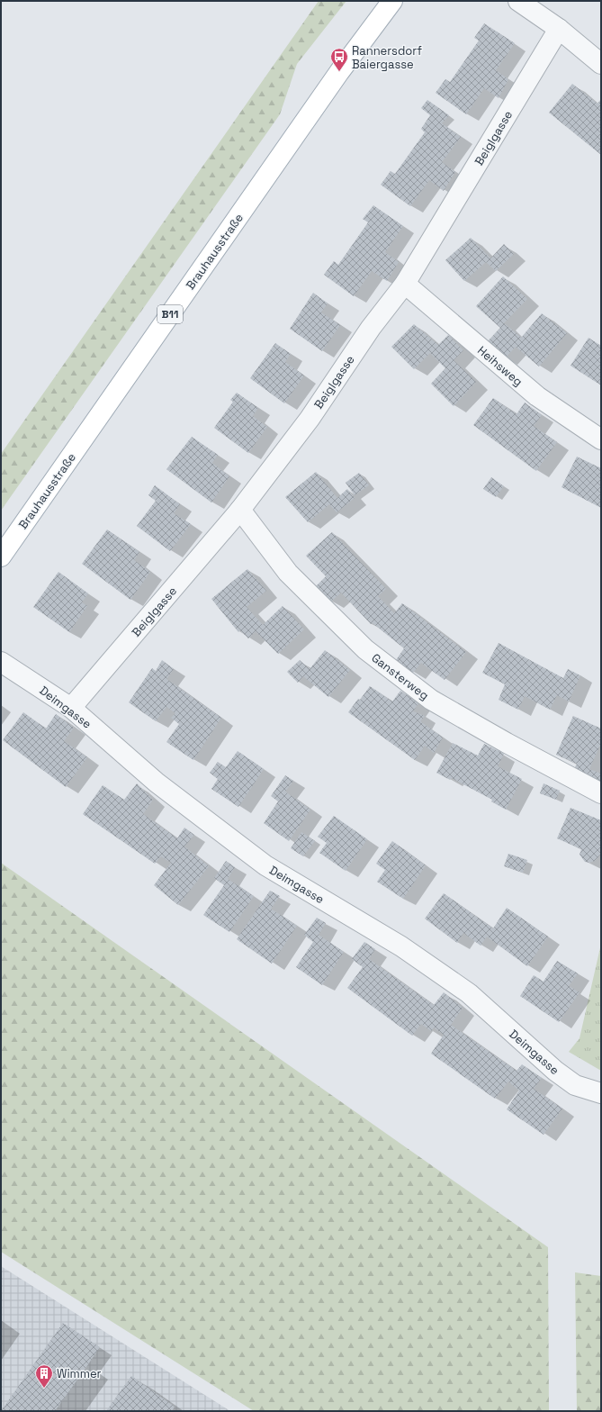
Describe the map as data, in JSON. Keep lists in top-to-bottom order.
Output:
{
  "streets": {
    "main road": ["Brauhausstraße", "B11"],
    "street": [
      "Beiglgasse",
      "Heihsweg",
      "Gansterweg",
      "Deimgasse"
    ]
  },
  "crossings": [
    ["Beiglgasse", "Heihsweg"],
    ["Beiglgasse", "Gansterweg"],
    ["Beiglgasse", "Deimgasse"]
  ],
  "places": {
    "bus stop": ["Rannersdorf Baiergasse"],
    "building": ["Wimmer"]
  }
}
